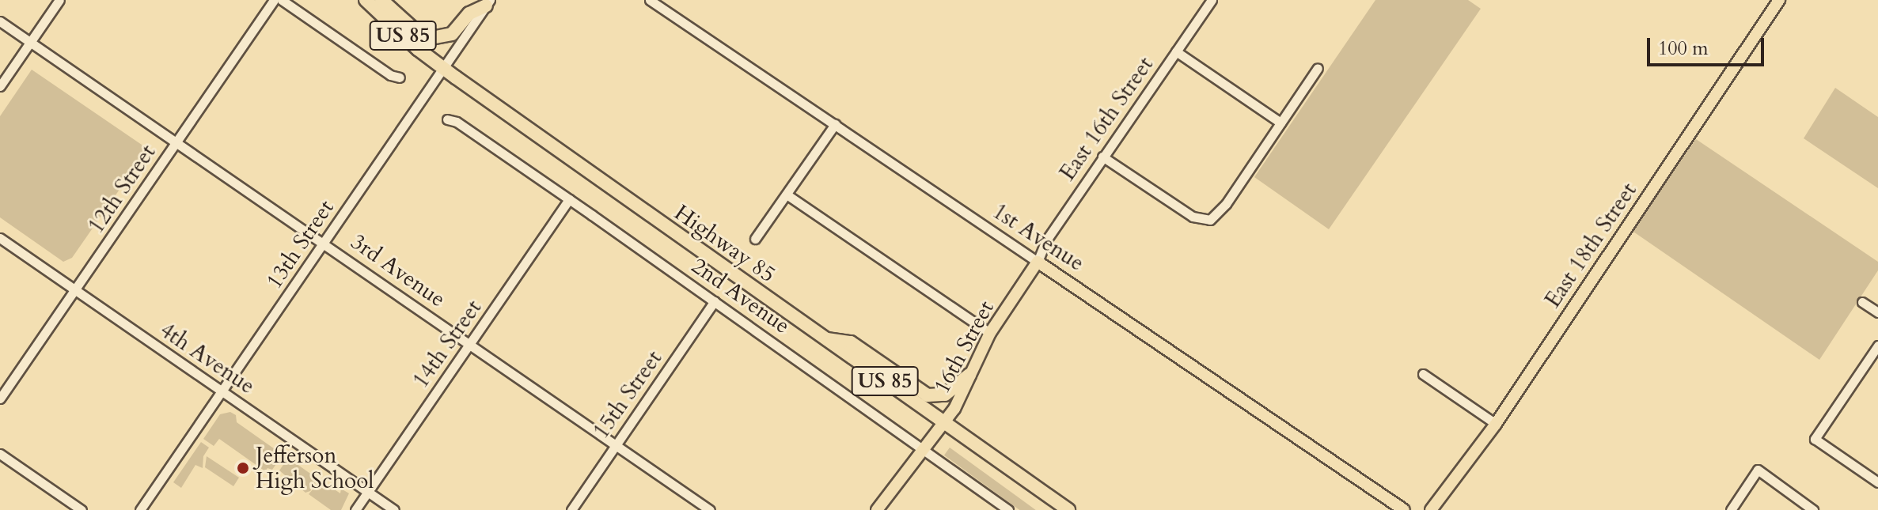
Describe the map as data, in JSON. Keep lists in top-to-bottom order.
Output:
{
  "streets": {
    "highway": ["US 85", "Highway 85"],
    "main road": ["1st Avenue", "East 18th Street", "16th Street"],
    "street": [
      "East 16th Street",
      "12th Street",
      "13th Street",
      "3rd Avenue",
      "2nd Avenue",
      "14th Street",
      "4th Avenue",
      "15th Street"
    ]
  },
  "crossings": [
    ["East 16th Street", "1st Avenue"],
    ["East 16th Street", "16th Street"],
    ["12th Street", "3rd Avenue"],
    ["12th Street", "4th Avenue"],
    ["1st Avenue", "16th Street"],
    ["Highway 85", "13th Street"],
    ["Highway 85", "16th Street"],
    ["13th Street", "3rd Avenue"],
    ["13th Street", "4th Avenue"],
    ["3rd Avenue", "14th Street"],
    ["3rd Avenue", "15th Street"],
    ["2nd Avenue", "14th Street"],
    ["2nd Avenue", "16th Street"],
    ["2nd Avenue", "15th Street"],
    ["14th Street", "4th Avenue"]
  ],
  "places": ["Jefferson High School"],
  "scale_bar": "100 m"
}
